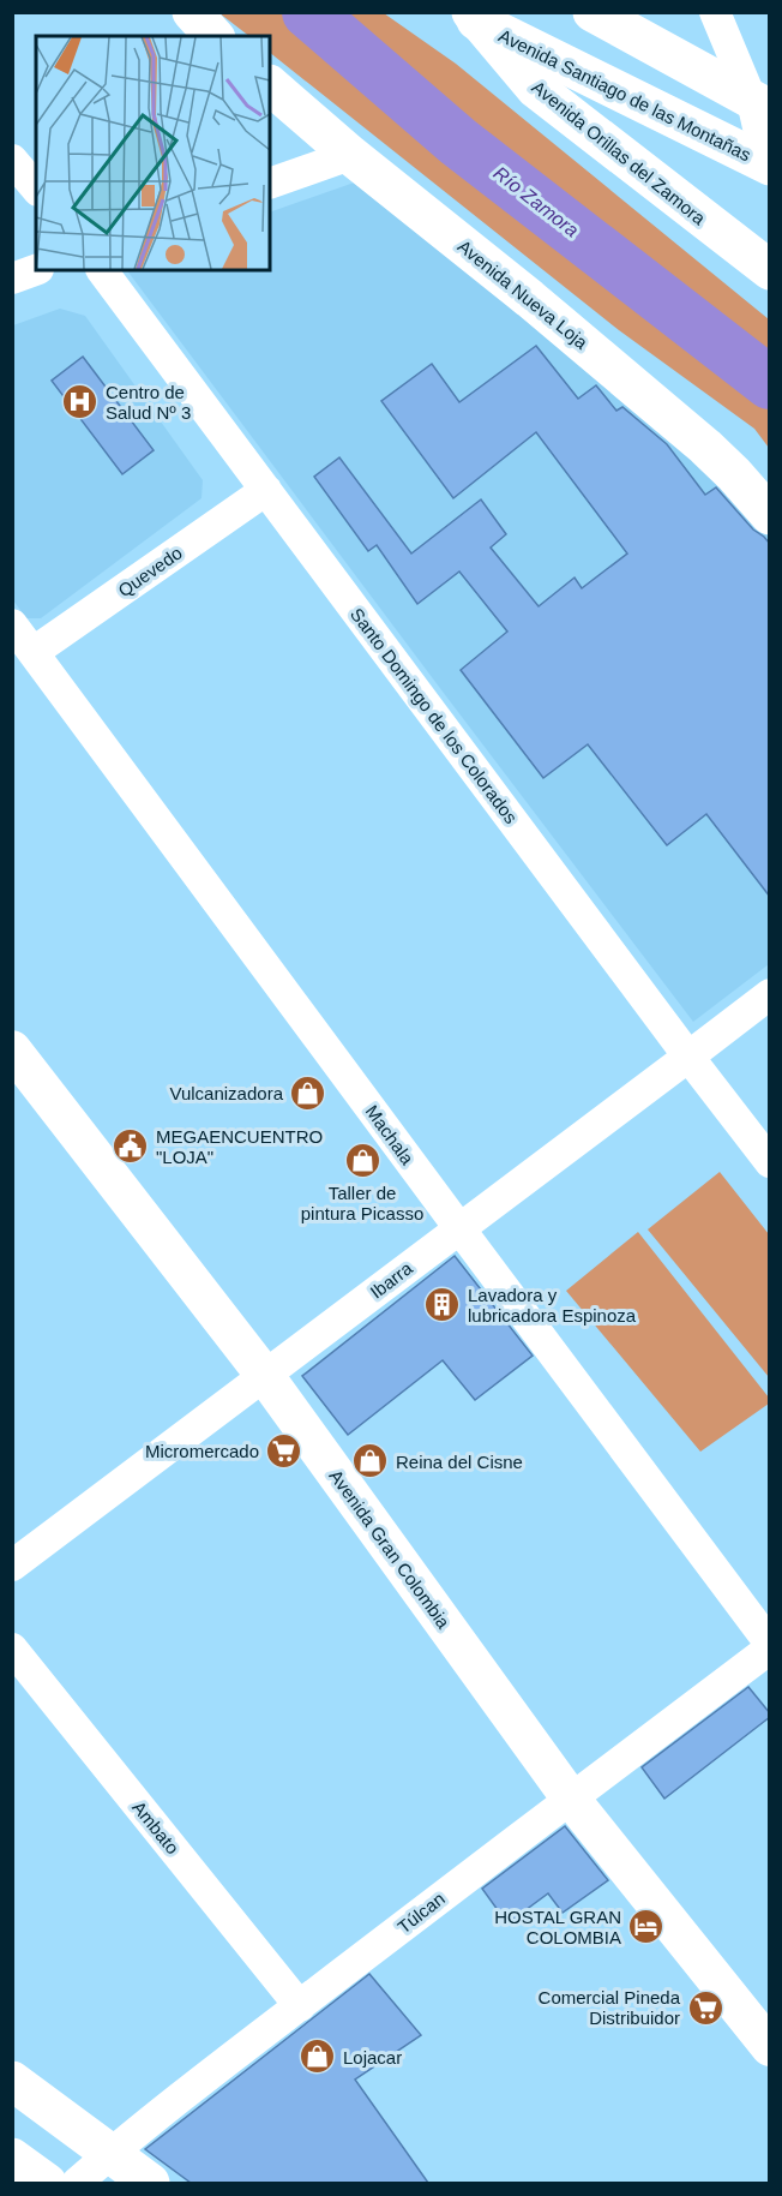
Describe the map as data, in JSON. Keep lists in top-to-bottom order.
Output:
{
  "streets": {
    "main road": ["Avenida Santiago de las Montañas", "Avenida Orillas del Zamora", "Avenida Nueva Loja"],
    "street": [
      "Quevedo",
      "Santo Domingo de los Colorados",
      "Machala",
      "Ibarra",
      "Avenida Gran Colombia",
      "Ambato",
      "Túlcan"
    ]
  },
  "crossings": [
    ["Avenida Santiago de las Montañas", "Avenida Orillas del Zamora"],
    ["Quevedo", "Santo Domingo de los Colorados"],
    ["Quevedo", "Machala"],
    ["Santo Domingo de los Colorados", "Ibarra"],
    ["Machala", "Ibarra"],
    ["Machala", "Túlcan"],
    ["Ibarra", "Avenida Gran Colombia"],
    ["Avenida Gran Colombia", "Túlcan"],
    ["Ambato", "Túlcan"]
  ],
  "water": ["Río Zamora"],
  "places": {
    "hospital": ["Centro de Salud Nº 3"],
    "shop": [
      "Vulcanizadora",
      "Taller de pintura Picasso",
      "Reina del Cisne",
      "Lojacar"
    ],
    "public building": ["MEGAENCUENTRO \"LOJA\""],
    "building": ["Lavadora y lubricadora Espinoza"],
    "supermarket": ["Micromercado", "Comercial Pineda Distribuidor"],
    "hotel": ["HOSTAL GRAN COLOMBIA"]
  }
}
